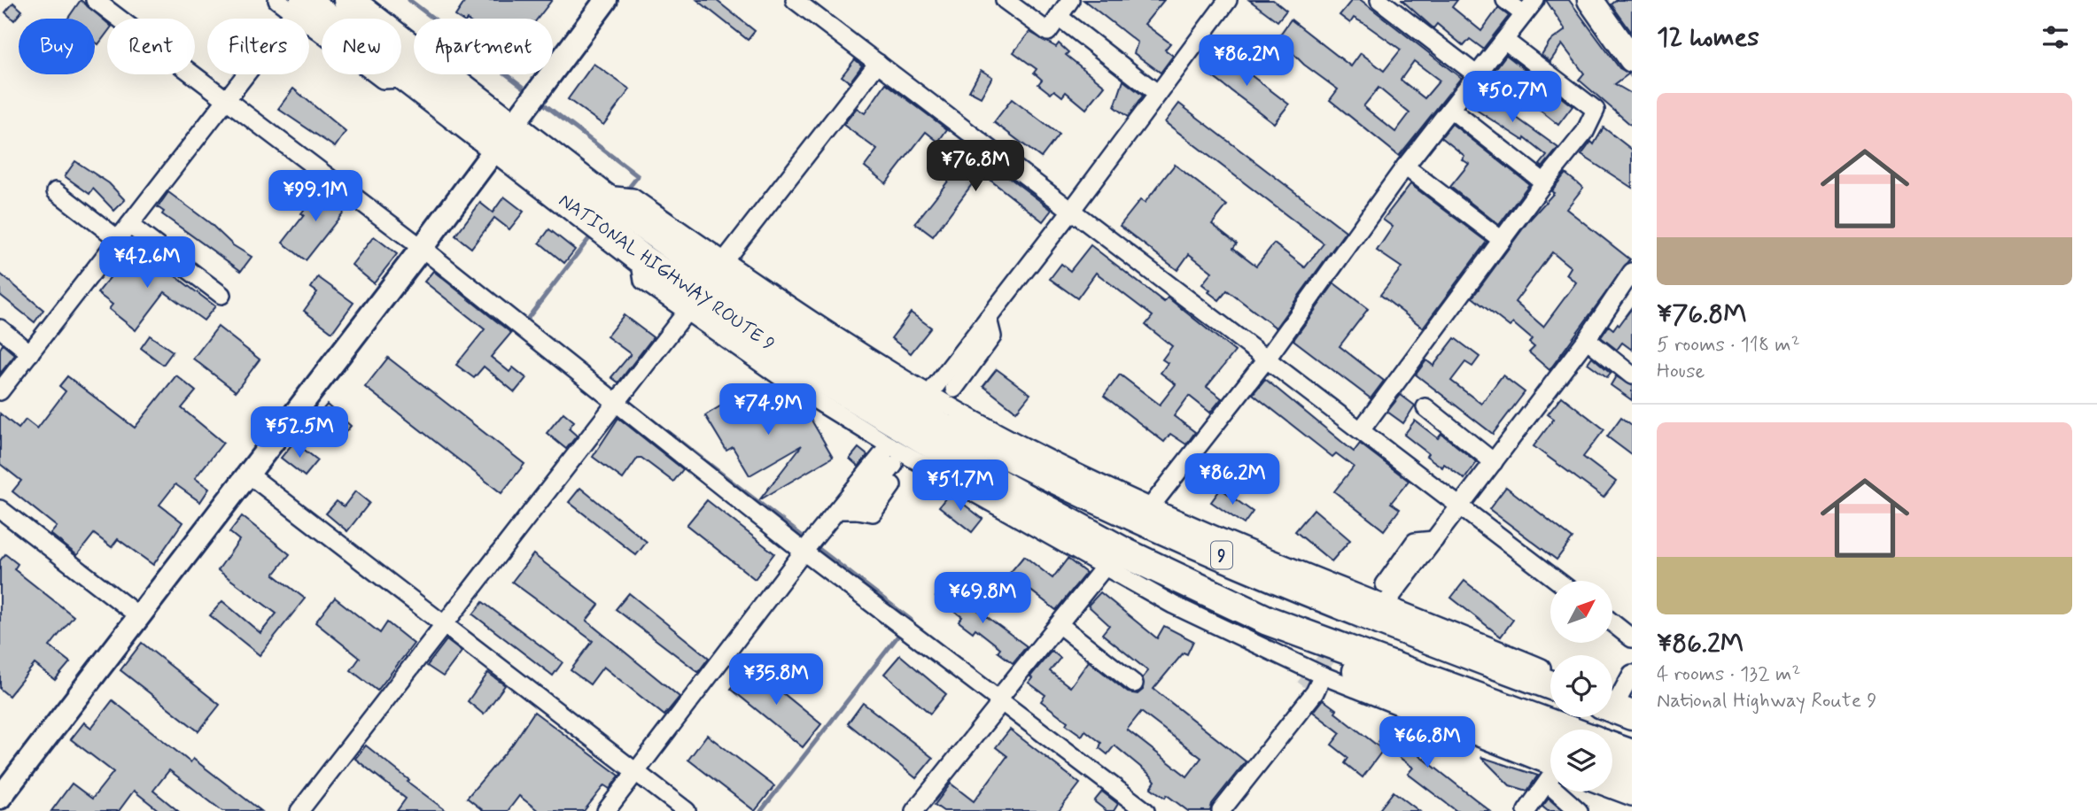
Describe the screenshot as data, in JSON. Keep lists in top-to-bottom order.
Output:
{
  "streets": {
    "highway": ["NATIONAL HIGHWAY ROUTE 9", "9"]
  },
  "crossings": [
    ["NATIONAL HIGHWAY ROUTE 9", "9"]
  ],
  "north": "top right",
  "page": {
    "heading": "12 homes",
    "chip": [
      "Buy",
      "Rent",
      "Filters",
      "New",
      "Apartment"
    ],
    "price": [
      "¥86.2M",
      "¥50.7M",
      "¥76.8M",
      "¥99.1M",
      "¥42.6M",
      "¥74.9M",
      "¥52.5M",
      "¥86.2M",
      "¥51.7M",
      "¥69.8M",
      "¥35.8M",
      "¥66.8M"
    ],
    "list": [
      {
        "name": "¥76.8M",
        "note": "5 rooms · 118 m² · House"
      },
      {
        "name": "¥86.2M",
        "note": "4 rooms · 132 m² · National Highway Route 9"
      }
    ]
  }
}
